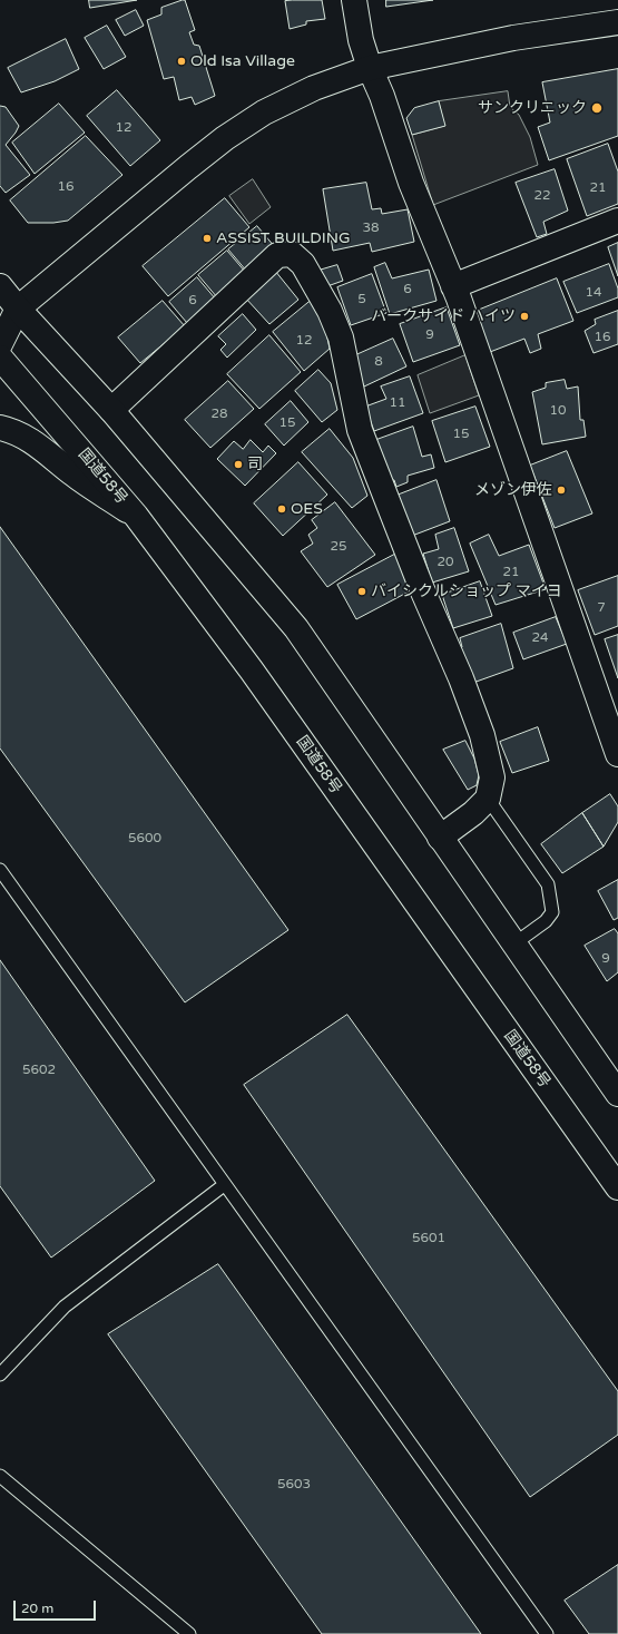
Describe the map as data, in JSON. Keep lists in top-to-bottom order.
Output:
{
  "streets": {
    "main road": ["国道58号"]
  },
  "places": [
    "Old Isa Village",
    "サンクリニック",
    "ASSIST BUILDING",
    "バークサイド ハイツ",
    "司",
    "メゾン伊佐",
    "OES",
    "バイシクルショップ マイヨ"
  ],
  "house_numbers": [
    "12",
    "16",
    "21",
    "22",
    "38",
    "6",
    "14",
    "5",
    "6",
    "9",
    "16",
    "12",
    "8",
    "11",
    "10",
    "28",
    "15",
    "15",
    "25",
    "20",
    "21",
    "7",
    "24",
    "5600",
    "9",
    "5602",
    "5601",
    "5603"
  ],
  "scale_bar": "20 m"
}
